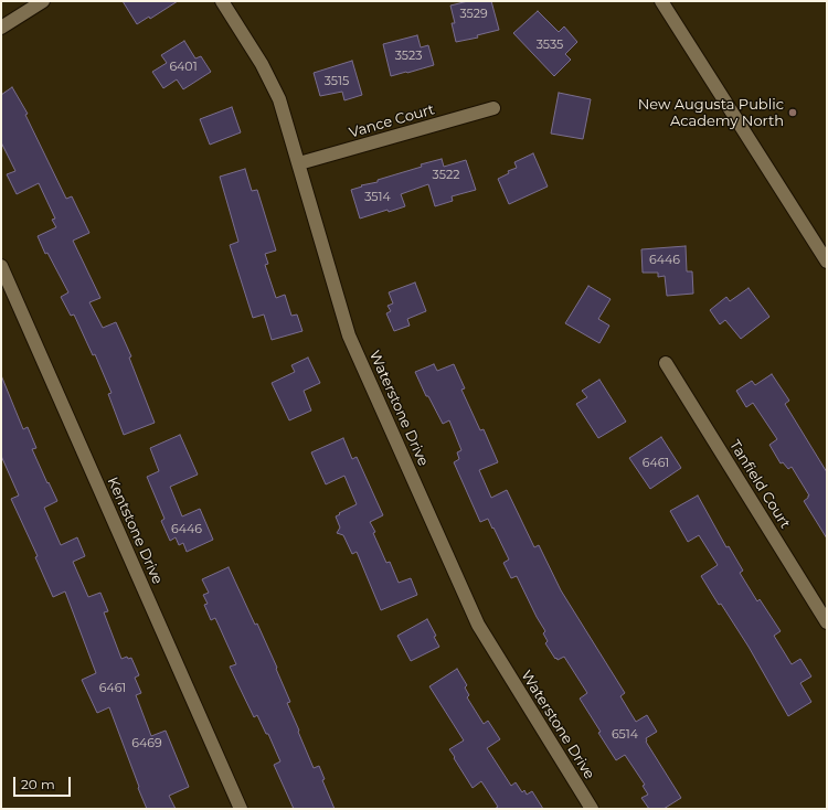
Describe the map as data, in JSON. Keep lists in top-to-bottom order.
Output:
{
  "streets": {
    "street": [
      "Vance Court",
      "Waterstone Drive",
      "Tanfield Court",
      "Kentstone Drive"
    ]
  },
  "crossings": [
    ["Vance Court", "Waterstone Drive"]
  ],
  "places": ["New Augusta Public Academy North"],
  "house_numbers": [
    "3529",
    "3535",
    "3523",
    "6401",
    "3515",
    "3522",
    "3514",
    "6446",
    "6461",
    "6446",
    "6461",
    "6514",
    "6469"
  ],
  "scale_bar": "20 m"
}
